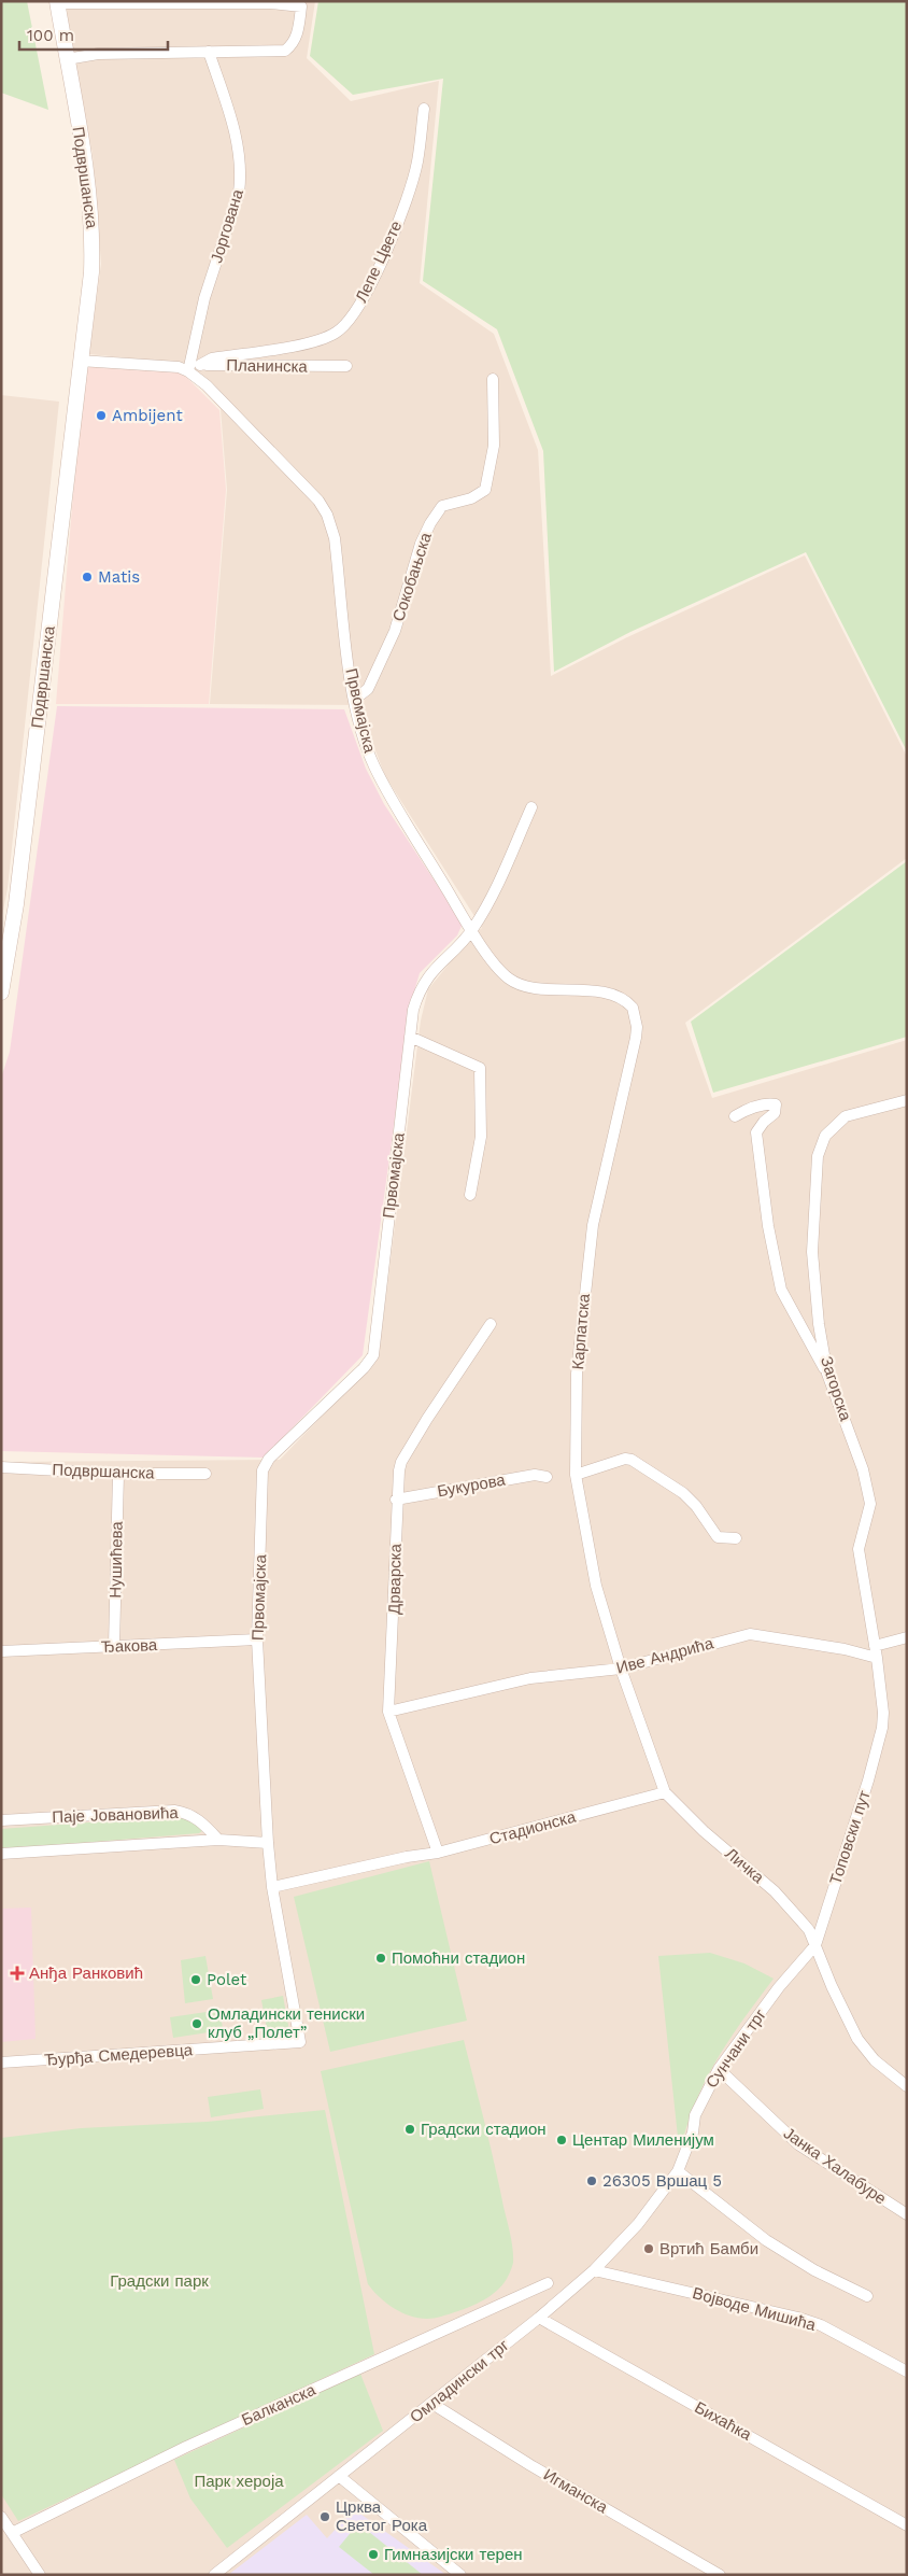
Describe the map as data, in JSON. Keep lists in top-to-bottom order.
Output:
{
  "streets": {
    "street": [
      "Подвршанска",
      "Јоргована",
      "Лепе Цвете",
      "Планинска",
      "Сокобањска",
      "Првомајска",
      "Карпатска",
      "Загорска",
      "Букурова",
      "Нушићева",
      "Дрварска",
      "Ђакова",
      "Иве Андрића",
      "Паје Јовановића",
      "Стадионска",
      "Топовски пут",
      "Личка",
      "Сунчани трг",
      "Ђурђа Смедеревца",
      "Јанка Халабуре",
      "Војводе Мишића",
      "Омладински трг",
      "Балканска",
      "Бихаћка",
      "Игманска"
    ]
  },
  "crossings": [
    ["Подвршанска", "Нушићева"],
    ["Јоргована", "Планинска"],
    ["Јоргована", "Првомајска"],
    ["Лепе Цвете", "Планинска"],
    ["Планинска", "Првомајска"],
    ["Сокобањска", "Првомајска"],
    ["Првомајска", "Карпатска"],
    ["Првомајска", "Ђакова"],
    ["Првомајска", "Паје Јовановића"],
    ["Првомајска", "Стадионска"],
    ["Првомајска", "Ђурђа Смедеревца"],
    ["Карпатска", "Иве Андрића"],
    ["Загорска", "Иве Андрића"],
    ["Загорска", "Топовски пут"],
    ["Букурова", "Дрварска"],
    ["Нушићева", "Ђакова"],
    ["Дрварска", "Иве Андрића"],
    ["Дрварска", "Стадионска"],
    ["Стадионска", "Личка"],
    ["Топовски пут", "Личка"],
    ["Топовски пут", "Сунчани трг"],
    ["Личка", "Сунчани трг"],
    ["Сунчани трг", "Јанка Халабуре"],
    ["Сунчани трг", "Омладински трг"],
    ["Војводе Мишића", "Омладински трг"],
    ["Омладински трг", "Бихаћка"],
    ["Омладински трг", "Игманска"]
  ],
  "parks": ["Градски парк", "Парк хероја"],
  "places": {
    "other": [
      "Ambijent",
      "Matis",
      "Помоћни стадион",
      "Polet",
      "Омладински тениски клуб „Полет”",
      "Градски стадион",
      "Центар Миленијум",
      "26305 Вршац 5",
      "Вртић Бамби",
      "Црква Светог Рока",
      "Гимназијски терен"
    ],
    "health": ["Анђа Ранковић"]
  },
  "scale_bar": "100 m"
}
